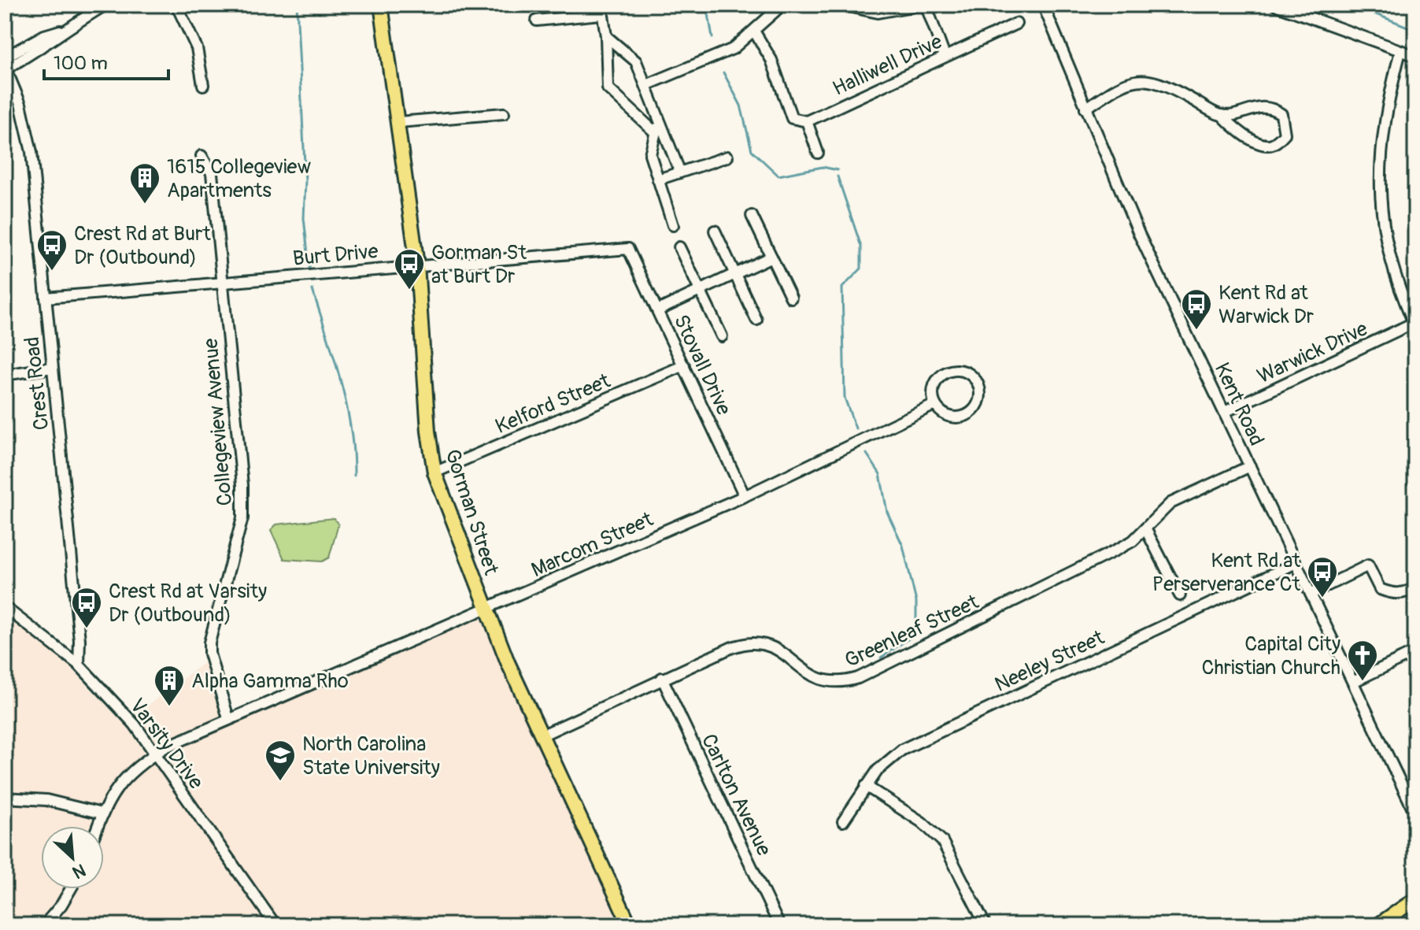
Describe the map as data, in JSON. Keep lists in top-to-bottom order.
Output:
{
  "streets": {
    "main road": ["Gorman Street"],
    "street": [
      "Halliwell Drive",
      "Burt Drive",
      "Warwick Drive",
      "Stovall Drive",
      "Crest Road",
      "Kelford Street",
      "Kent Road",
      "Collegeview Avenue",
      "Marcom Street",
      "Greenleaf Street",
      "Neeley Street",
      "Varsity Drive",
      "Carlton Avenue"
    ]
  },
  "crossings": [
    ["Burt Drive", "Stovall Drive"],
    ["Burt Drive", "Crest Road"],
    ["Burt Drive", "Collegeview Avenue"],
    ["Burt Drive", "Gorman Street"],
    ["Warwick Drive", "Kent Road"],
    ["Stovall Drive", "Kelford Street"],
    ["Stovall Drive", "Marcom Street"],
    ["Crest Road", "Varsity Drive"],
    ["Kelford Street", "Gorman Street"],
    ["Kent Road", "Greenleaf Street"],
    ["Kent Road", "Neeley Street"],
    ["Collegeview Avenue", "Marcom Street"],
    ["Gorman Street", "Marcom Street"],
    ["Gorman Street", "Greenleaf Street"],
    ["Marcom Street", "Varsity Drive"],
    ["Greenleaf Street", "Carlton Avenue"]
  ],
  "places": {
    "building": ["1615 Collegeview Apartments", "Alpha Gamma Rho"],
    "bus stop": [
      "Crest Rd at Burt Dr (Outbound)",
      "Gorman St at Burt Dr",
      "Kent Rd at Warwick Dr",
      "Kent Rd at Perserverance Ct",
      "Crest Rd at Varsity Dr (Outbound)"
    ],
    "church": ["Capital City Christian Church"],
    "school or university": ["North Carolina State University"]
  },
  "scale_bar": "100 m",
  "north": "bottom right"
}
